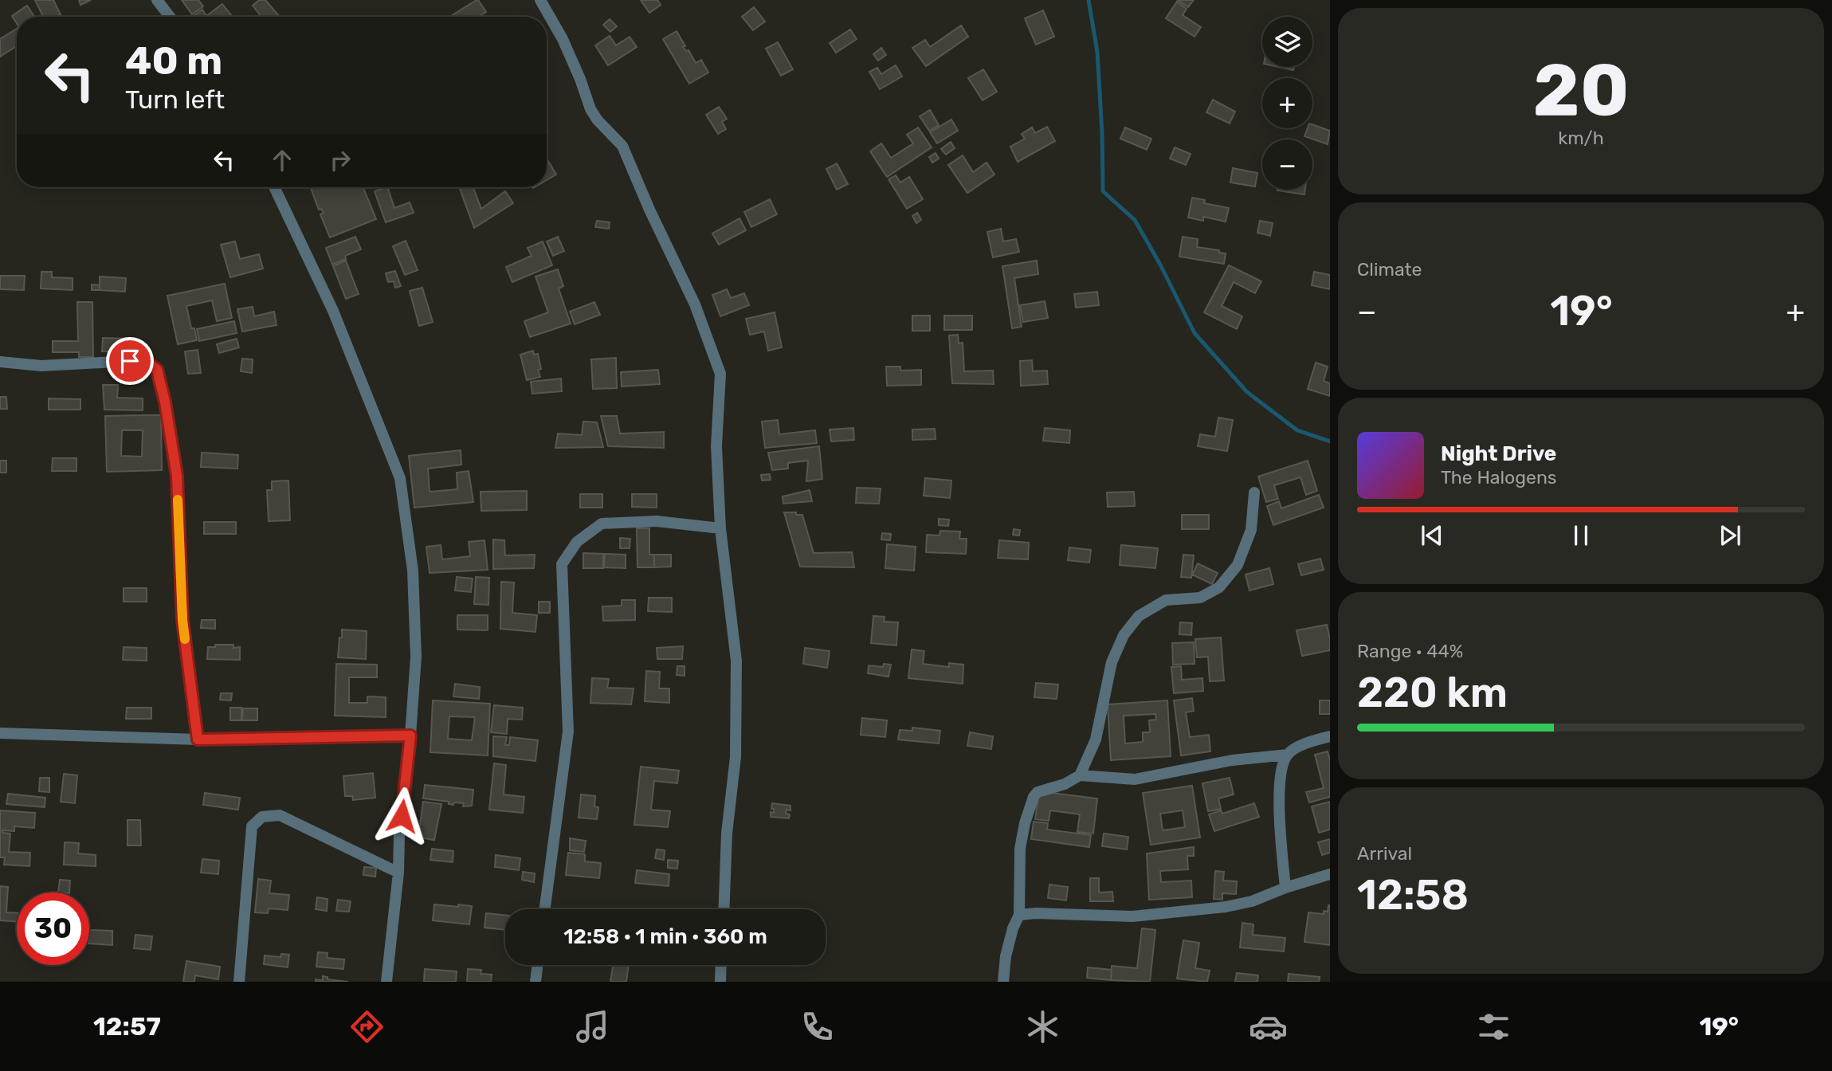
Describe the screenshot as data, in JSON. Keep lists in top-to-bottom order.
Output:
{
  "page": {
    "tile": [
      ["20", "km/h"],
      "Climate",
      ["Range · 44%", "220 km"],
      ["Arrival", "12:58"]
    ],
    "map_buttons": ["+", "−"],
    "turn": ["40 m", "Turn left"],
    "heat": ["−", "19°", "+"],
    "song": ["Night Drive", "The Halogens"],
    "limit": "30",
    "trip": "12:58 · 1 min · 360 m",
    "tabs": ["12:57", "19°"]
  }
}
